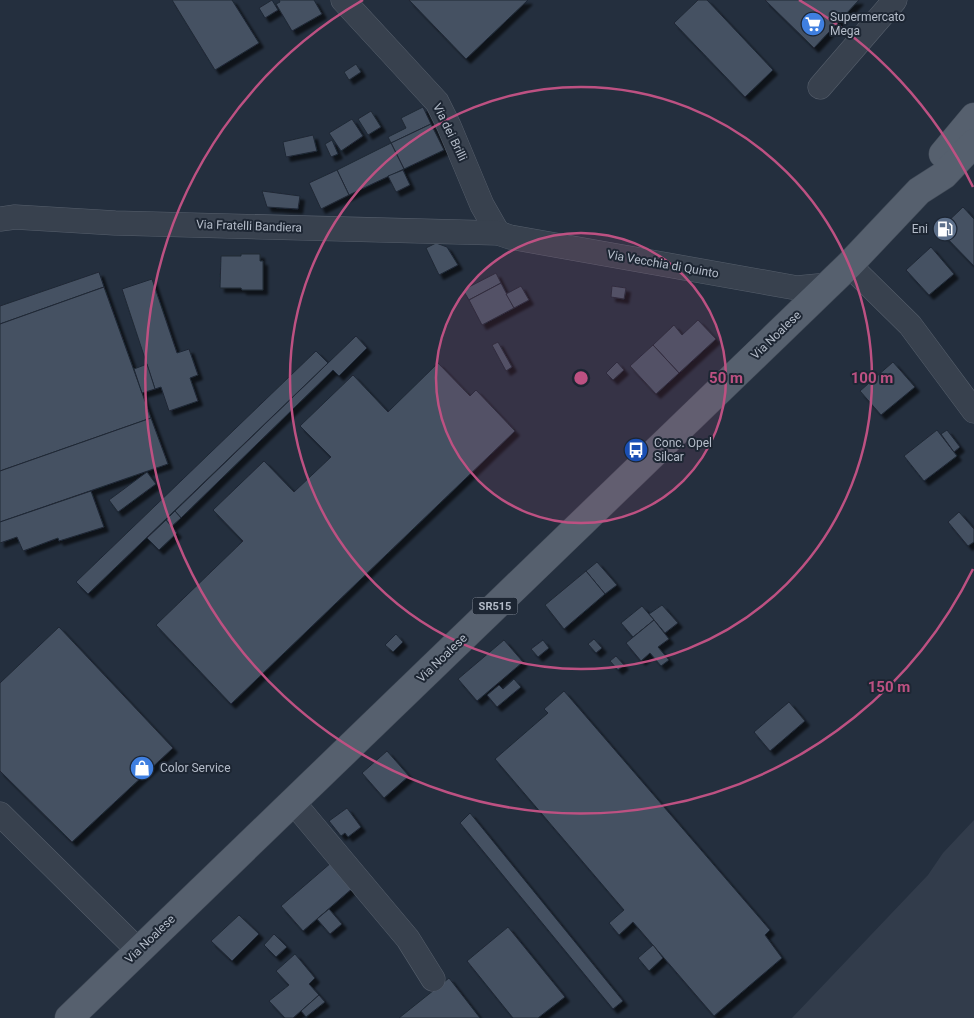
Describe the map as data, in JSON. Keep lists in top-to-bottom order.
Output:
{
  "streets": {
    "main road": ["Via Noalese", "SR515"],
    "street": ["Via dei Brilli", "Via Fratelli Bandiera", "Via Vecchia di Quinto"]
  },
  "crossings": [
    ["Via dei Brilli", "Via Fratelli Bandiera"],
    ["Via dei Brilli", "Via Vecchia di Quinto"],
    ["Via Fratelli Bandiera", "Via Vecchia di Quinto"],
    ["Via Vecchia di Quinto", "Via Noalese"]
  ],
  "places": {
    "supermarket": ["Supermercato Mega"],
    "fuel station": ["Eni"],
    "bus stop": ["Conc. Opel Silcar"],
    "shop": ["Color Service"]
  },
  "rings": ["50 m", "100 m", "150 m"]
}
